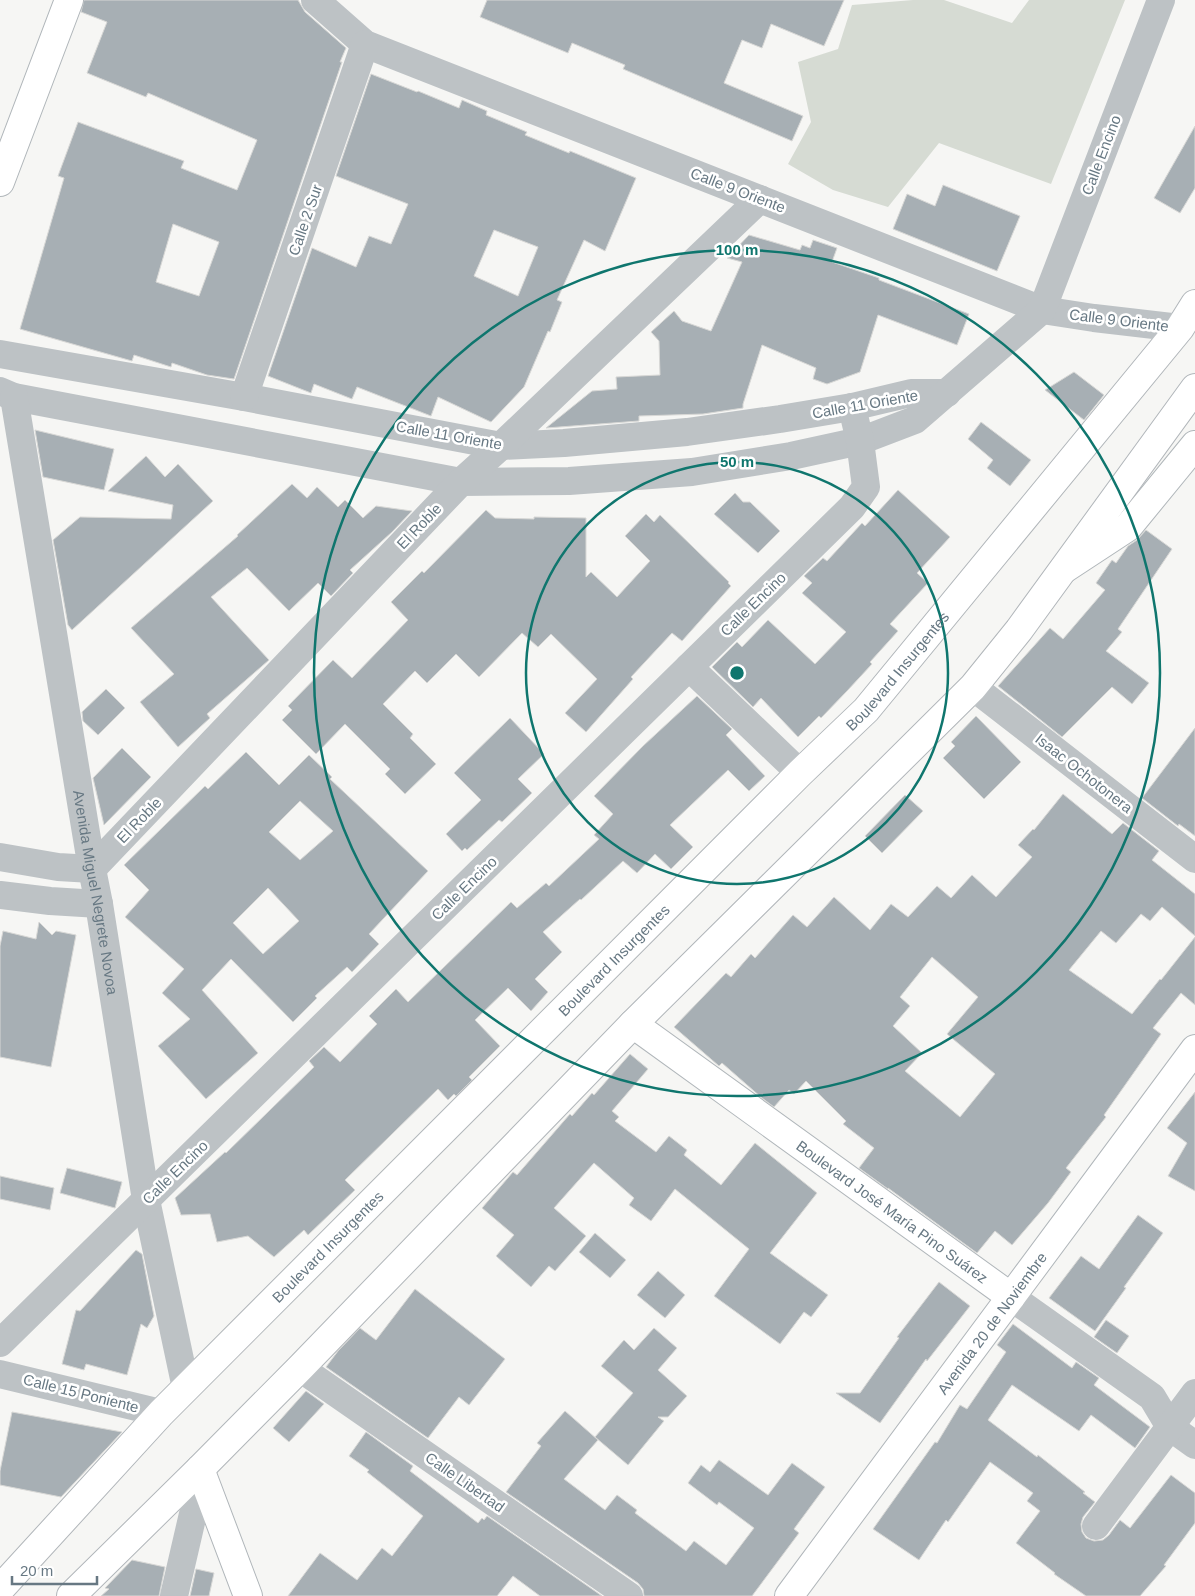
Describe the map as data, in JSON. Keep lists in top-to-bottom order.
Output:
{
  "streets": {
    "main road": ["Boulevard Insurgentes", "Boulevard José María Pino Suárez", "Avenida 20 de Noviembre"],
    "street": [
      "Calle Encino",
      "Calle 9 Oriente",
      "Calle 2 Sur",
      "Calle 11 Oriente",
      "El Roble",
      "Isaac Ochotonera",
      "Avenida Miguel Negrete Novoa",
      "Calle 15 Poniente",
      "Calle Libertad"
    ]
  },
  "crossings": [
    ["Calle Encino", "Calle 9 Oriente"],
    ["Calle Encino", "Calle 11 Oriente"],
    ["Calle Encino", "Avenida Miguel Negrete Novoa"],
    ["Calle 9 Oriente", "Calle 2 Sur"],
    ["Calle 9 Oriente", "El Roble"],
    ["Calle 9 Oriente", "Boulevard Insurgentes"],
    ["Calle 2 Sur", "Calle 11 Oriente"],
    ["Calle 11 Oriente", "El Roble"],
    ["Calle 11 Oriente", "Avenida Miguel Negrete Novoa"],
    ["El Roble", "Avenida Miguel Negrete Novoa"],
    ["Boulevard Insurgentes", "Avenida Miguel Negrete Novoa"],
    ["Boulevard Insurgentes", "Calle 15 Poniente"],
    ["Boulevard José María Pino Suárez", "Avenida 20 de Noviembre"]
  ],
  "scale_bar": "20 m",
  "rings": ["100 m", "50 m"]
}
